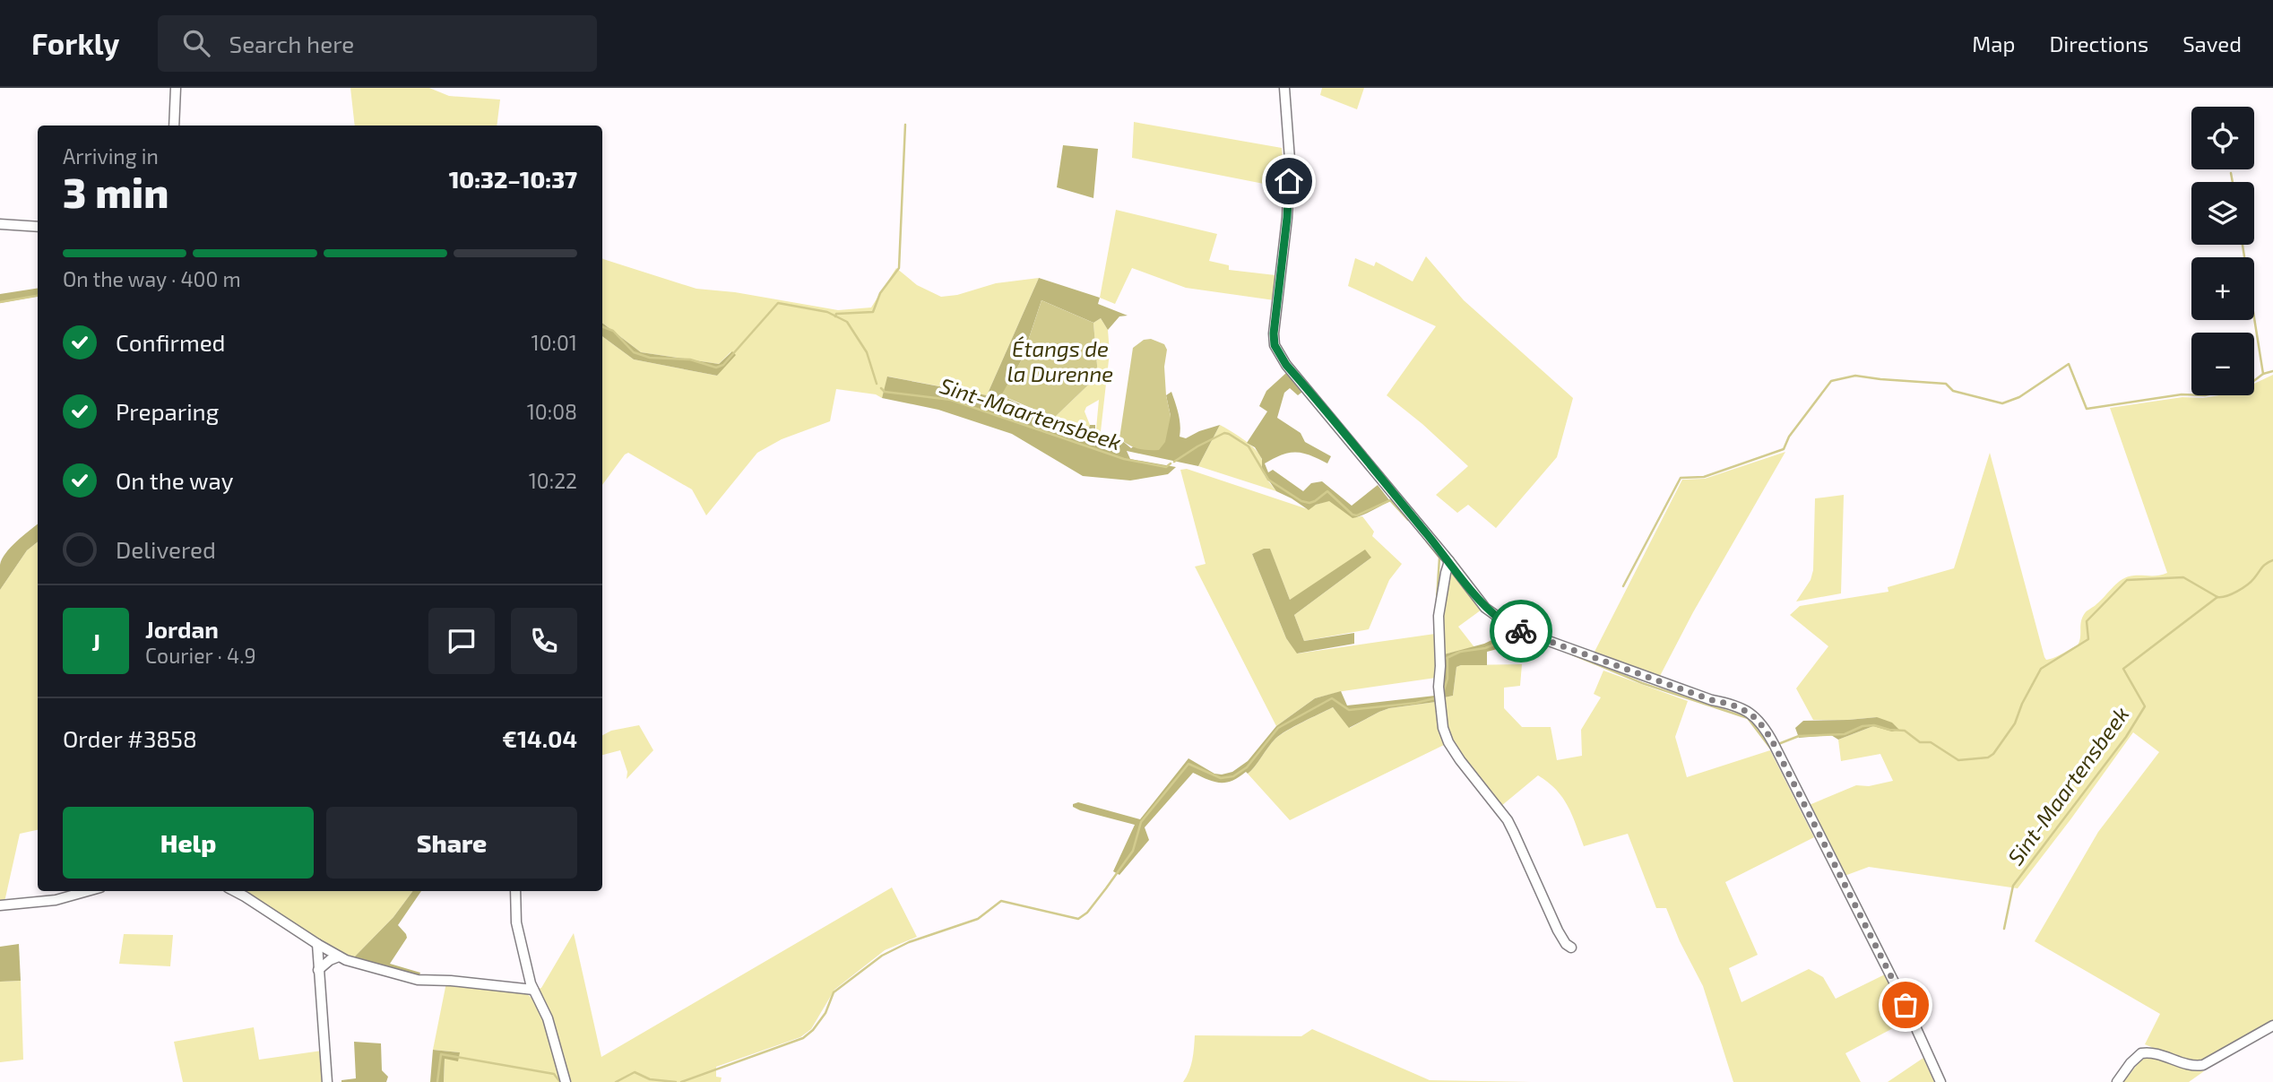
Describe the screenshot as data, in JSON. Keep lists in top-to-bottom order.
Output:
{
  "water": ["Étangs de la Durenne", "Sint-Maartensbeek"],
  "page": {
    "header": "Forkly",
    "search": "Search here",
    "nav": ["Map", "Directions", "Saved"],
    "map_buttons": ["+", "−"],
    "heading": ["3 min", "Arriving in", "10:32–10:37"],
    "panel": [
      "Jordan",
      "Courier · 4.9",
      "Order #3858",
      "€14.04"
    ],
    "bar": "On the way · 400 m",
    "list": [
      ["Confirmed", "10:01"],
      ["Preparing", "10:08"],
      ["On the way", "10:22"],
      "Delivered"
    ],
    "round": "J",
    "buttons": ["Help", "Share"]
  }
}
